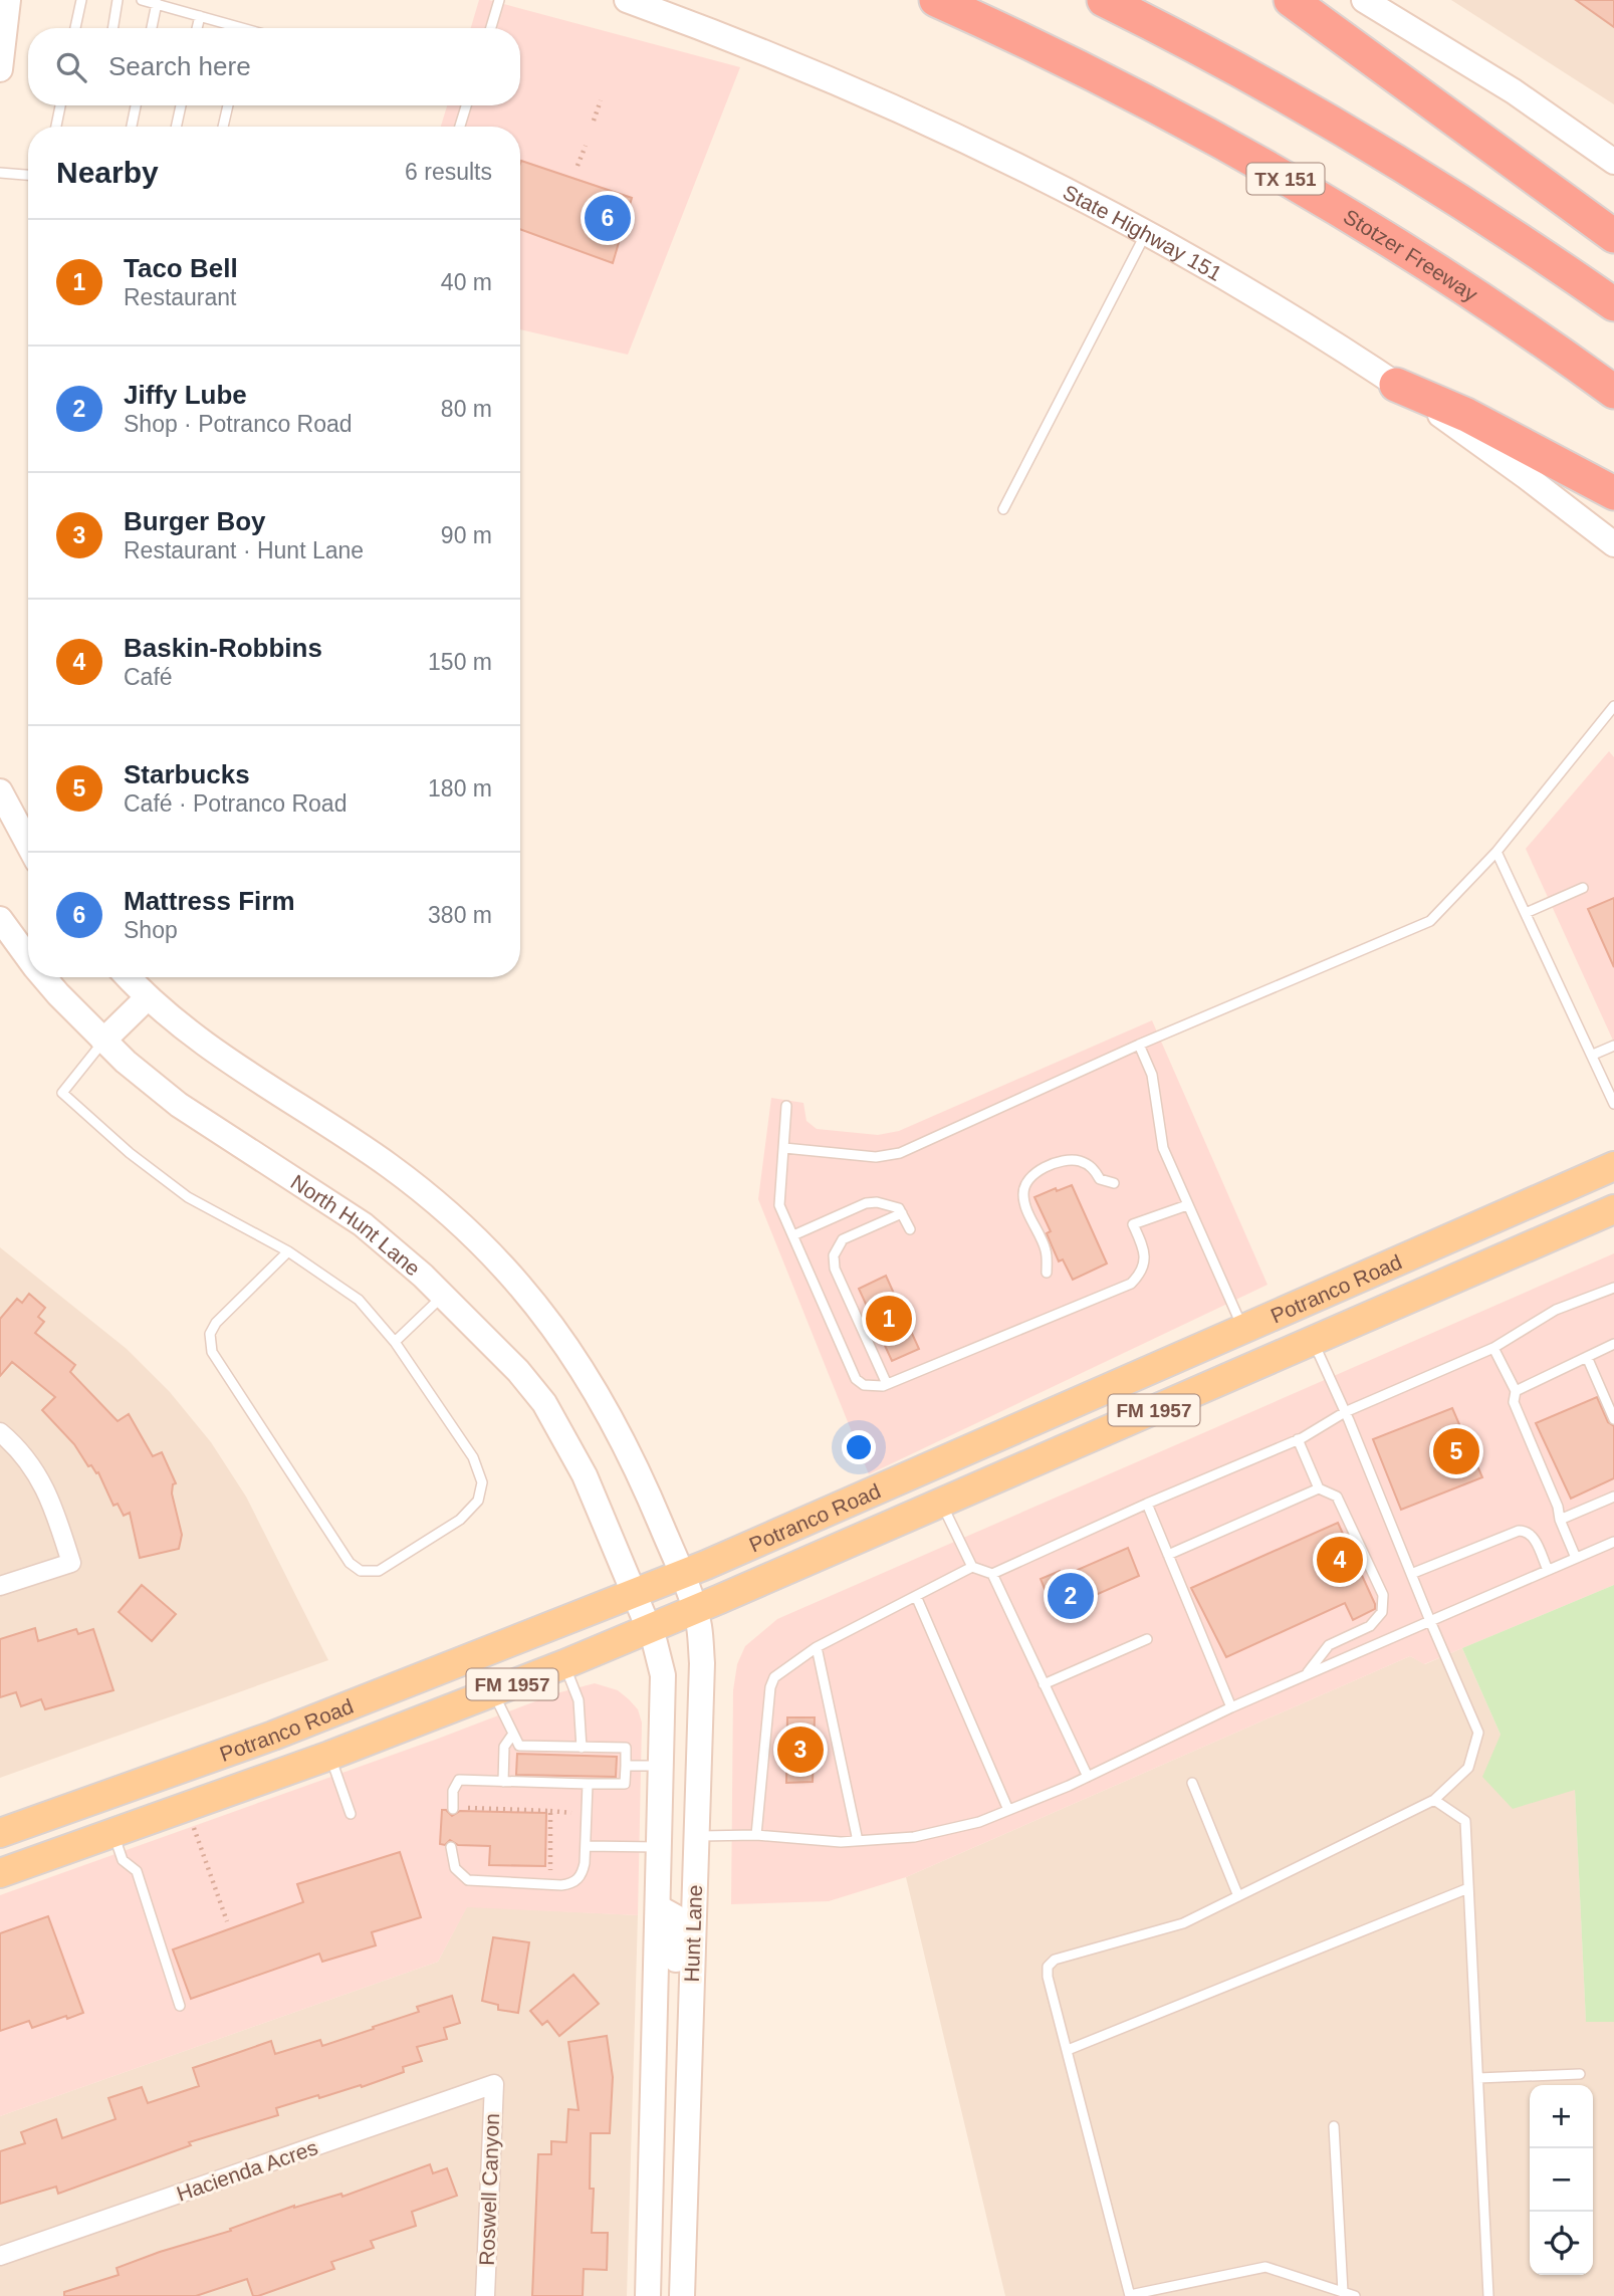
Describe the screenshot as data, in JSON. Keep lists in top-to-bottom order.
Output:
{
  "streets": {
    "highway": ["TX 151", "Stotzer Freeway"],
    "main road": [
      "State Highway 151",
      "North Hunt Lane",
      "Potranco Road",
      "FM 1957",
      "Hunt Lane"
    ],
    "street": ["Hacienda Acres", "Roswell Canyon"]
  },
  "crossings": [
    ["North Hunt Lane", "Potranco Road"],
    ["North Hunt Lane", "Hunt Lane"],
    ["Potranco Road", "Hunt Lane"],
    ["Hacienda Acres", "Roswell Canyon"]
  ],
  "page": {
    "search": "Search here",
    "heading": ["Nearby", "6 results"],
    "pins": [
      "6",
      "1",
      "5",
      "4",
      "2",
      "3"
    ],
    "list": [
      {
        "mark": "1",
        "name": "Taco Bell",
        "note": "Restaurant",
        "value": "40 m"
      },
      {
        "mark": "2",
        "name": "Jiffy Lube",
        "note": "Shop · Potranco Road",
        "value": "80 m"
      },
      {
        "mark": "3",
        "name": "Burger Boy",
        "note": "Restaurant · Hunt Lane",
        "value": "90 m"
      },
      {
        "mark": "4",
        "name": "Baskin-Robbins",
        "note": "Café",
        "value": "150 m"
      },
      {
        "mark": "5",
        "name": "Starbucks",
        "note": "Café · Potranco Road",
        "value": "180 m"
      },
      {
        "mark": "6",
        "name": "Mattress Firm",
        "note": "Shop",
        "value": "380 m"
      }
    ],
    "map_buttons": ["+", "−"]
  }
}
